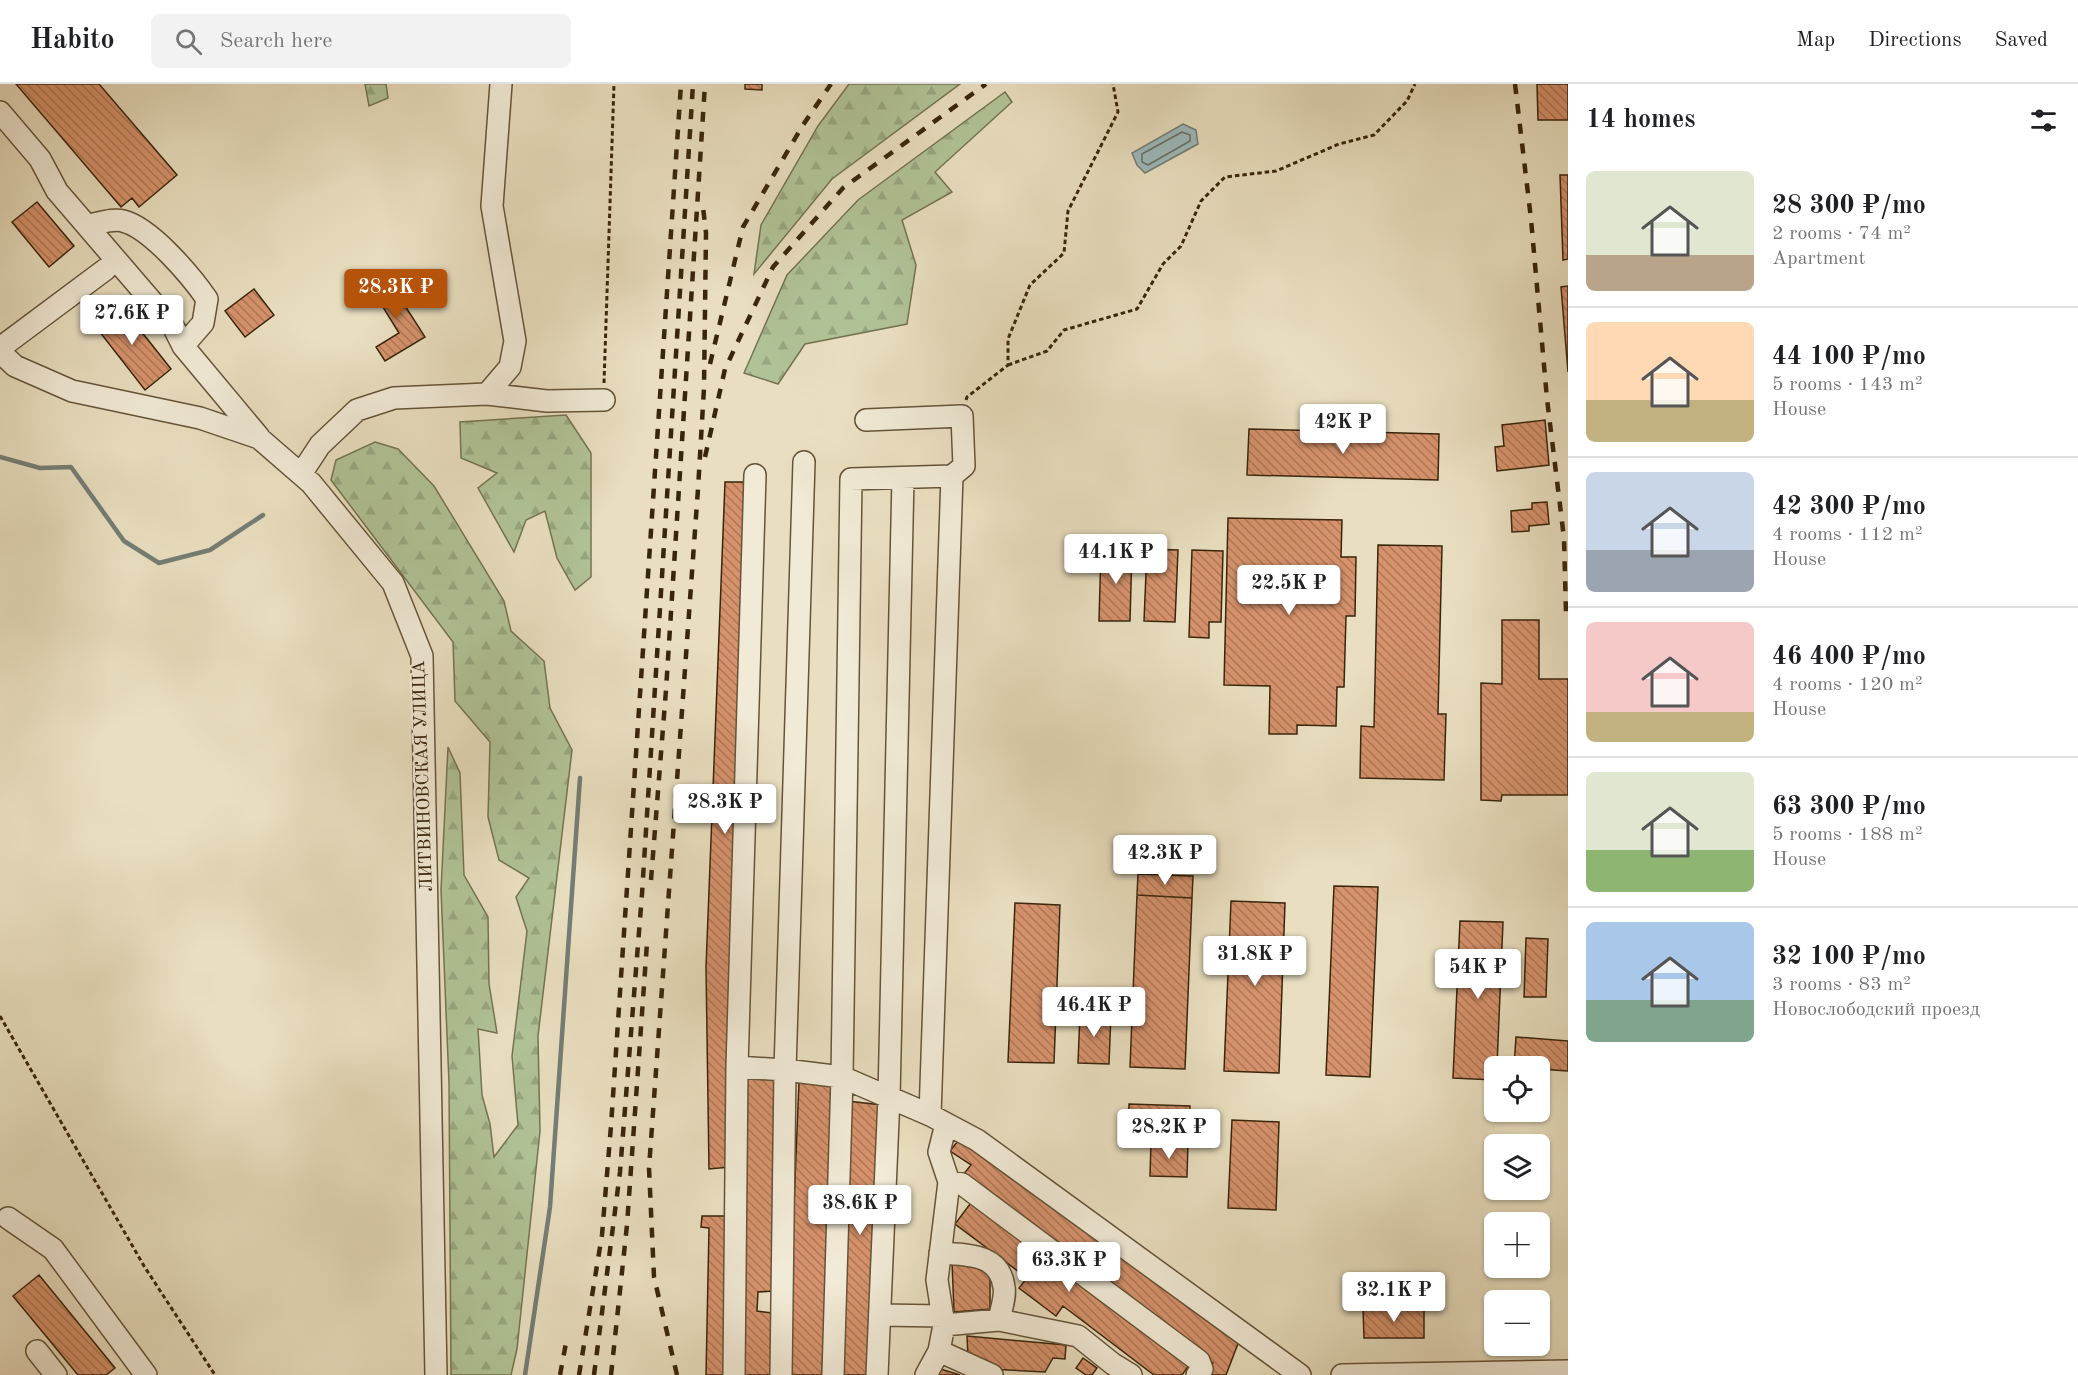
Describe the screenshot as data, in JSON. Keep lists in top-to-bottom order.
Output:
{
  "streets": {
    "street": ["ЛИТВИНОВСКАЯ УЛИЦА"]
  },
  "page": {
    "header": "Habito",
    "search": "Search here",
    "nav": ["Map", "Directions", "Saved"],
    "heading": "14 homes",
    "list": [
      {
        "name": "28 300 ₽/mo",
        "note": "2 rooms · 74 m² · Apartment"
      },
      {
        "name": "44 100 ₽/mo",
        "note": "5 rooms · 143 m² · House"
      },
      {
        "name": "42 300 ₽/mo",
        "note": "4 rooms · 112 m² · House"
      },
      {
        "name": "46 400 ₽/mo",
        "note": "4 rooms · 120 m² · House"
      },
      {
        "name": "63 300 ₽/mo",
        "note": "5 rooms · 188 m² · House"
      },
      {
        "name": "32 100 ₽/mo",
        "note": "3 rooms · 83 m² · Новослободский проезд"
      }
    ],
    "price": [
      "28.3K ₽",
      "27.6K ₽",
      "42K ₽",
      "44.1K ₽",
      "22.5K ₽",
      "28.3K ₽",
      "42.3K ₽",
      "31.8K ₽",
      "54K ₽",
      "46.4K ₽",
      "28.2K ₽",
      "38.6K ₽",
      "63.3K ₽",
      "32.1K ₽"
    ],
    "map_buttons": ["+", "−"]
  }
}
